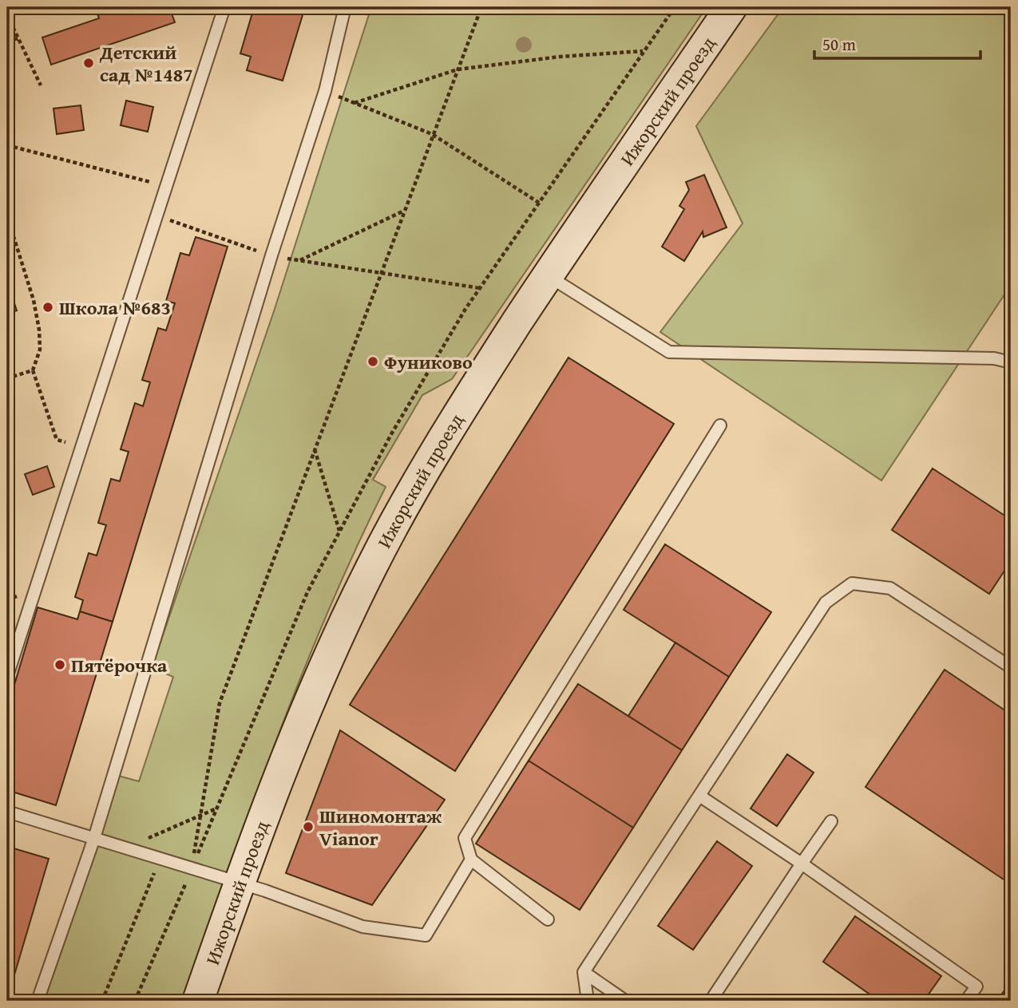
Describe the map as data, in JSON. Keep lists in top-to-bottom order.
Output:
{
  "streets": {
    "street": ["Ижорский проезд"]
  },
  "places": [
    "Детский сад №1487",
    "Школа №683",
    "Фуниково",
    "Пятёрочка",
    "Шиномонтаж Vianor"
  ],
  "scale_bar": "50 m"
}
